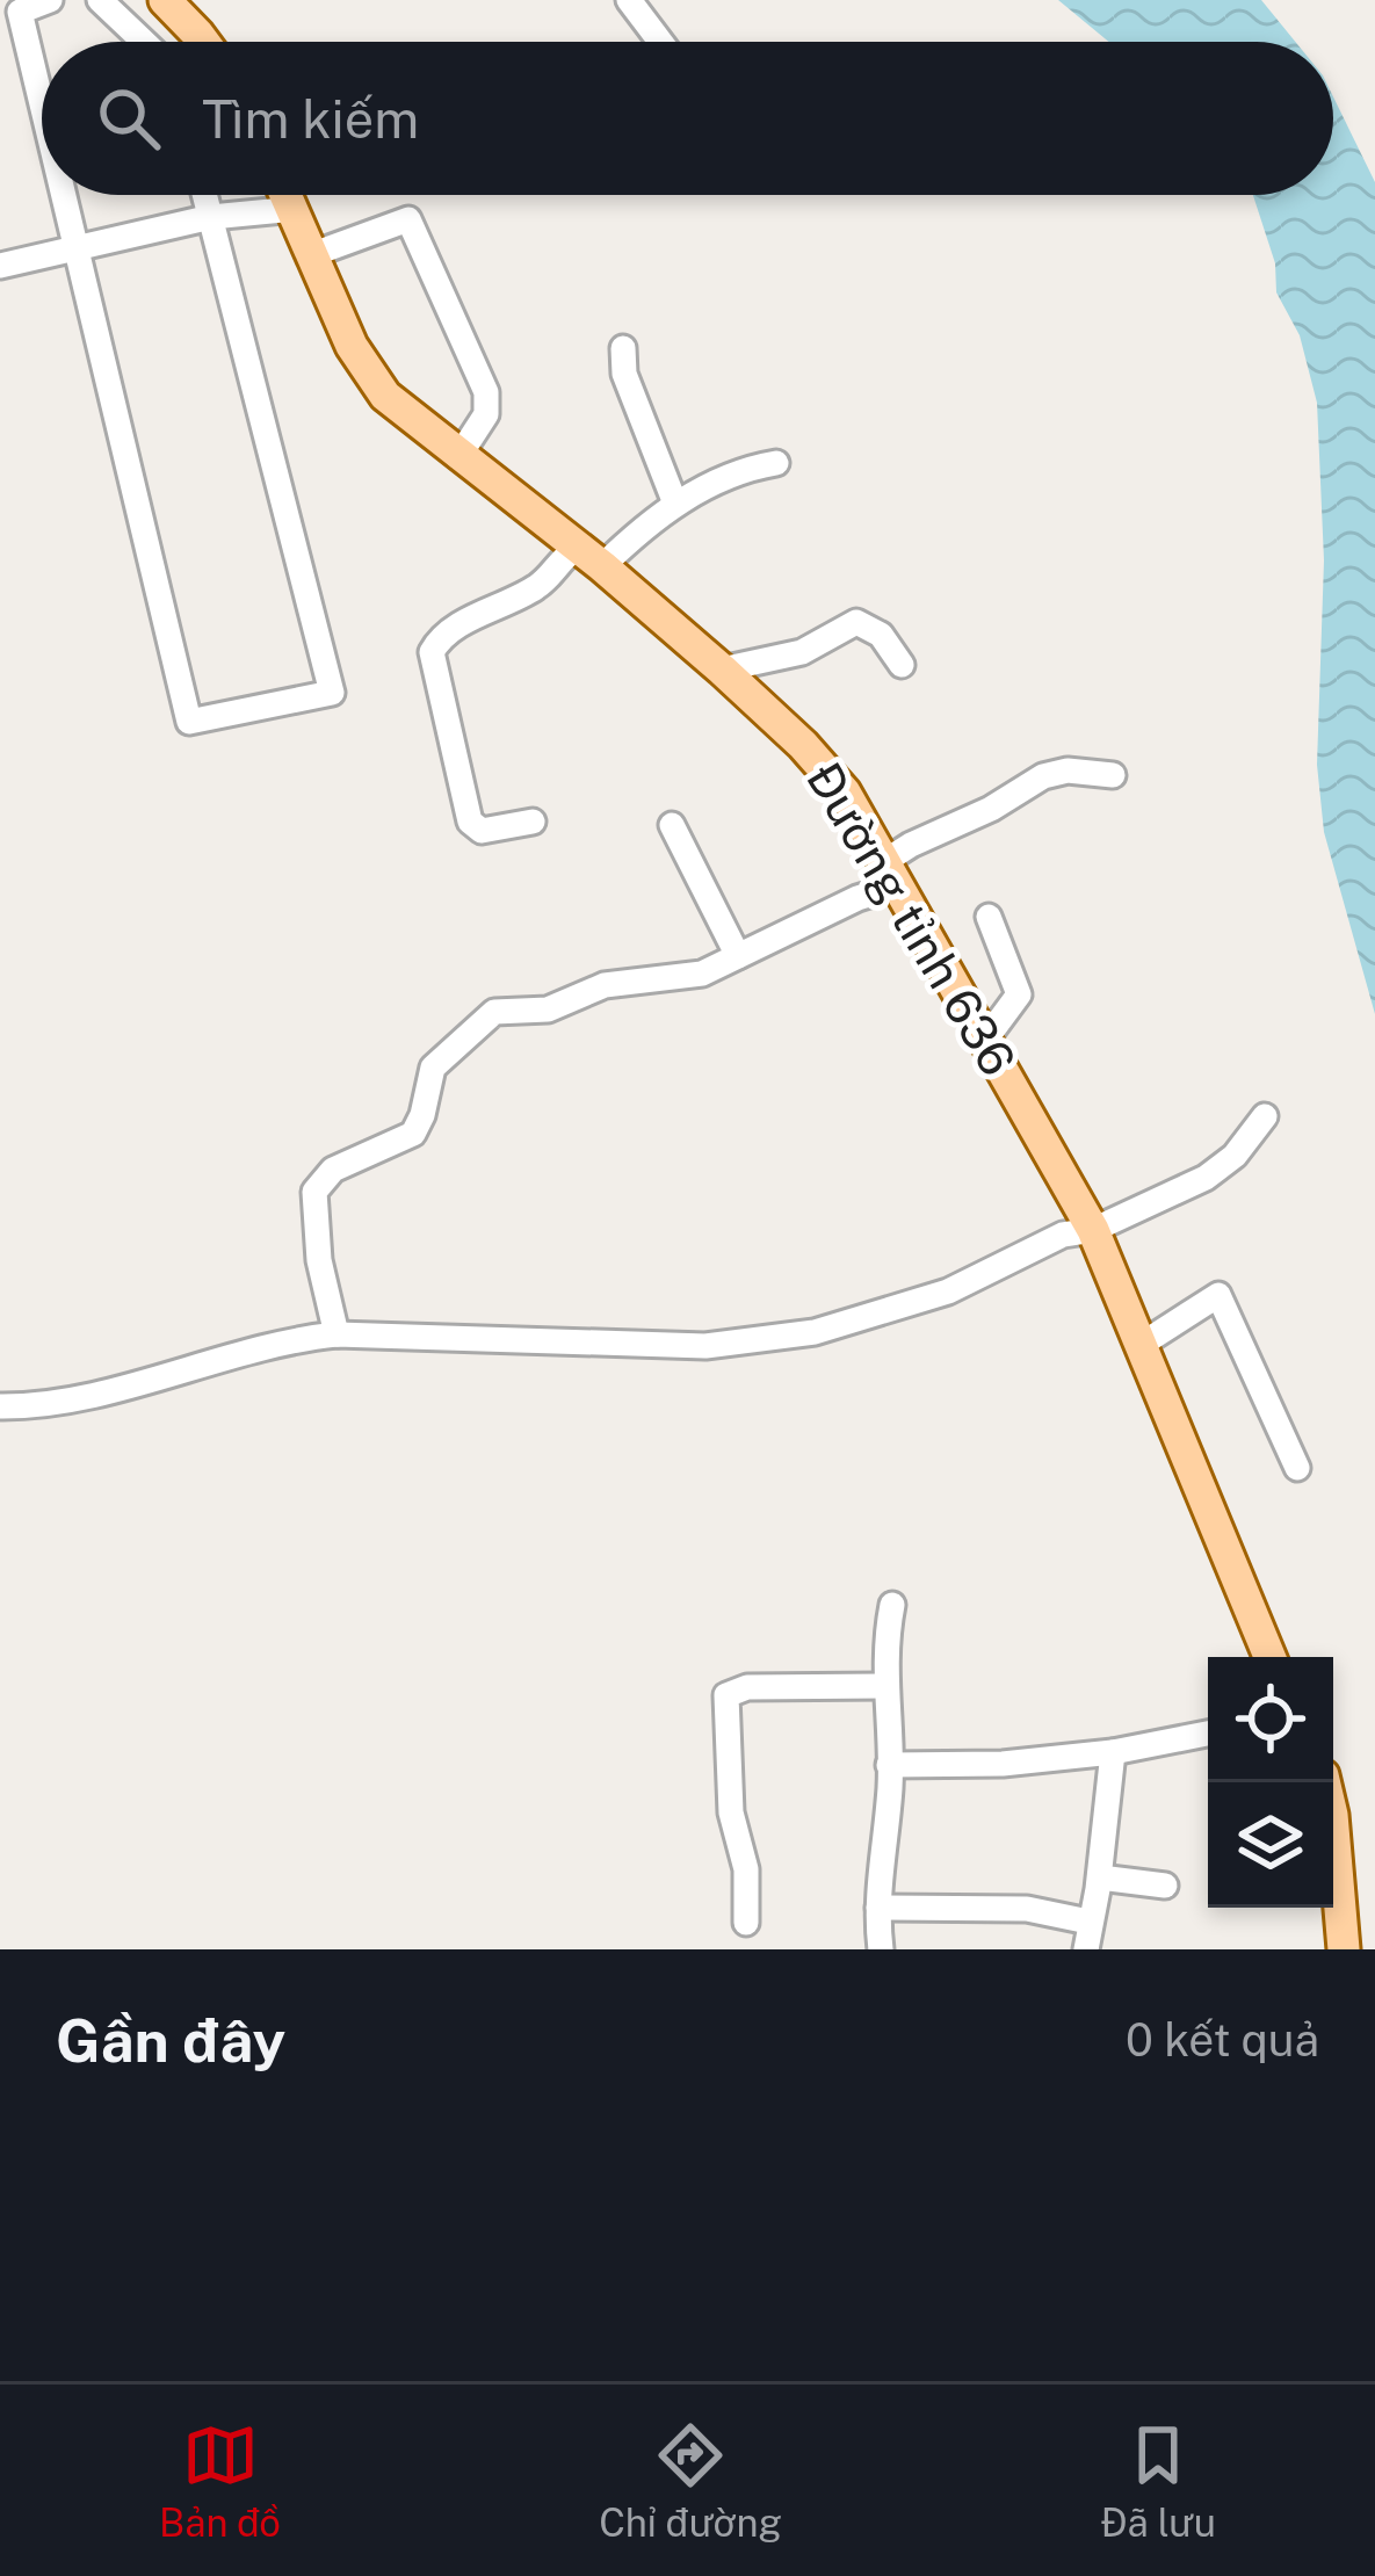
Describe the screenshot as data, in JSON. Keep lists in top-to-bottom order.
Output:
{
  "streets": {
    "main road": ["Đường tỉnh 636"]
  },
  "page": {
    "search": "Tìm kiếm",
    "heading": ["Gần đây", "0 kết quả"],
    "nav": ["Bản đồ", "Chỉ đường", "Đã lưu"]
  }
}
